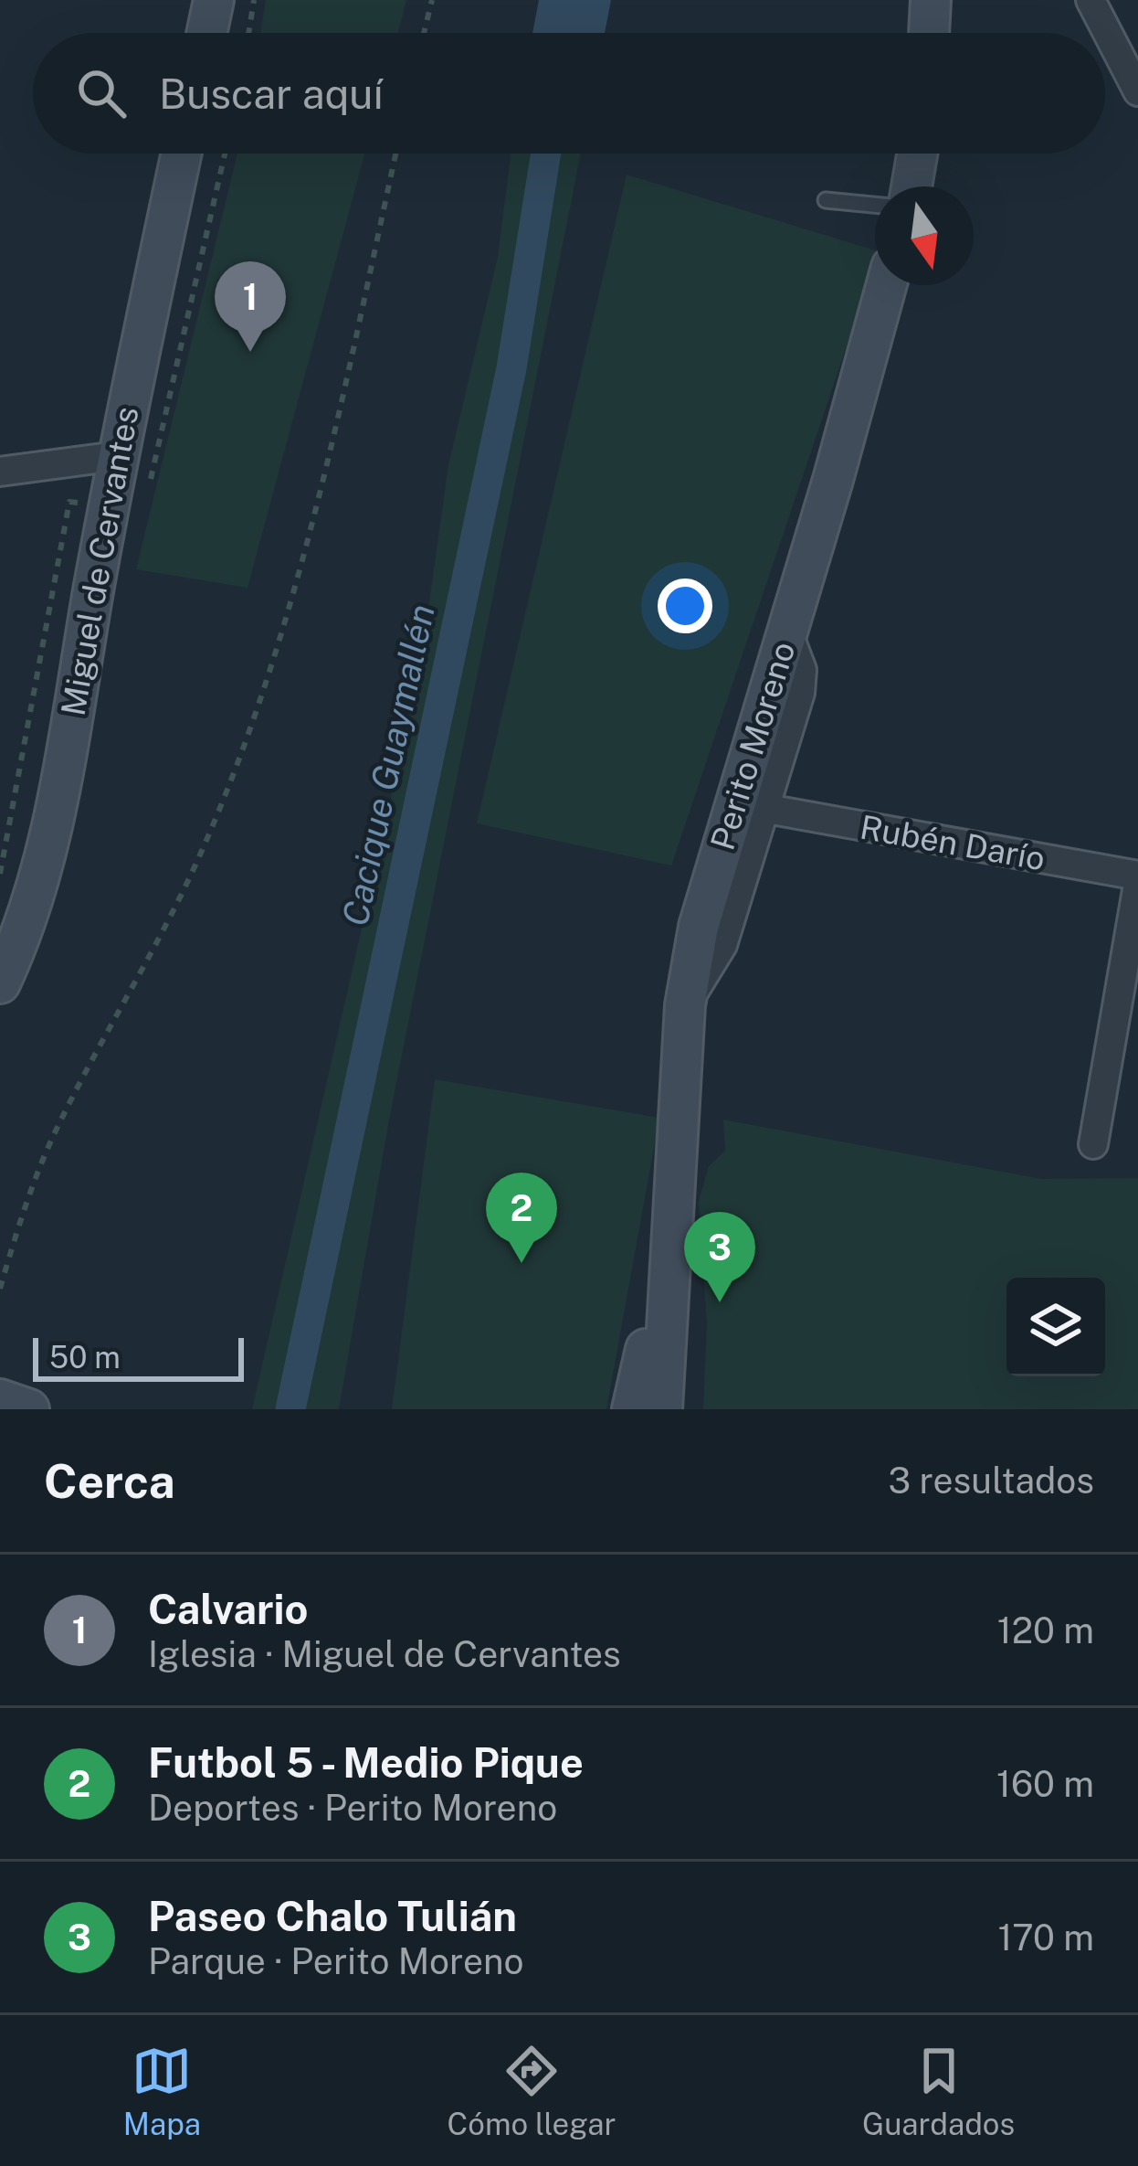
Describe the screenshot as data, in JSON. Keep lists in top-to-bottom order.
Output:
{
  "streets": {
    "main road": ["Miguel de Cervantes", "Perito Moreno"],
    "street": ["Rubén Darío"]
  },
  "water": ["Cacique Guaymallén"],
  "scale_bar": "50 m",
  "north": "bottom",
  "page": {
    "search": "Buscar aquí",
    "pins": ["1", "2", "3"],
    "scale": "50 m",
    "heading": ["Cerca", "3 resultados"],
    "list": [
      {
        "mark": "1",
        "name": "Calvario",
        "note": "Iglesia · Miguel de Cervantes",
        "value": "120 m"
      },
      {
        "mark": "2",
        "name": "Futbol 5 - Medio Pique",
        "note": "Deportes · Perito Moreno",
        "value": "160 m"
      },
      {
        "mark": "3",
        "name": "Paseo Chalo Tulián",
        "note": "Parque · Perito Moreno",
        "value": "170 m"
      }
    ],
    "nav": ["Mapa", "Cómo llegar", "Guardados"]
  }
}
